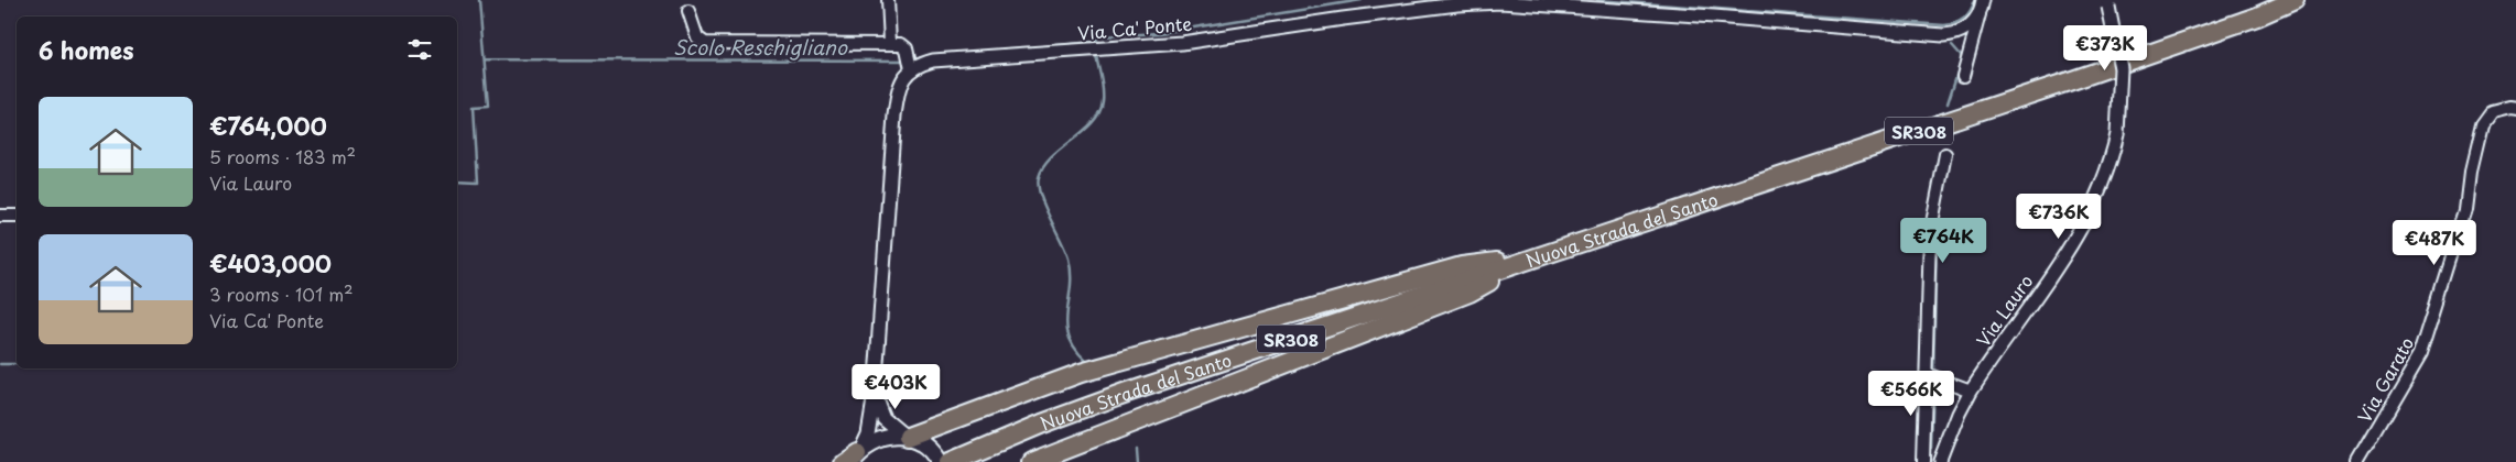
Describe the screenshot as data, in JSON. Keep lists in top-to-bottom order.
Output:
{
  "streets": {
    "highway": ["SR308", "Nuova Strada del Santo"],
    "street": ["Via Ca' Ponte", "Via Lauro", "Via Garato"]
  },
  "water": ["Scolo Reschigliano"],
  "page": {
    "heading": "6 homes",
    "price": [
      "€373K",
      "€736K",
      "€764K",
      "€487K",
      "€403K",
      "€566K"
    ],
    "list": [
      {
        "name": "€764,000",
        "note": "5 rooms · 183 m² · Via Lauro"
      },
      {
        "name": "€403,000",
        "note": "3 rooms · 101 m² · Via Ca' Ponte"
      }
    ]
  }
}
